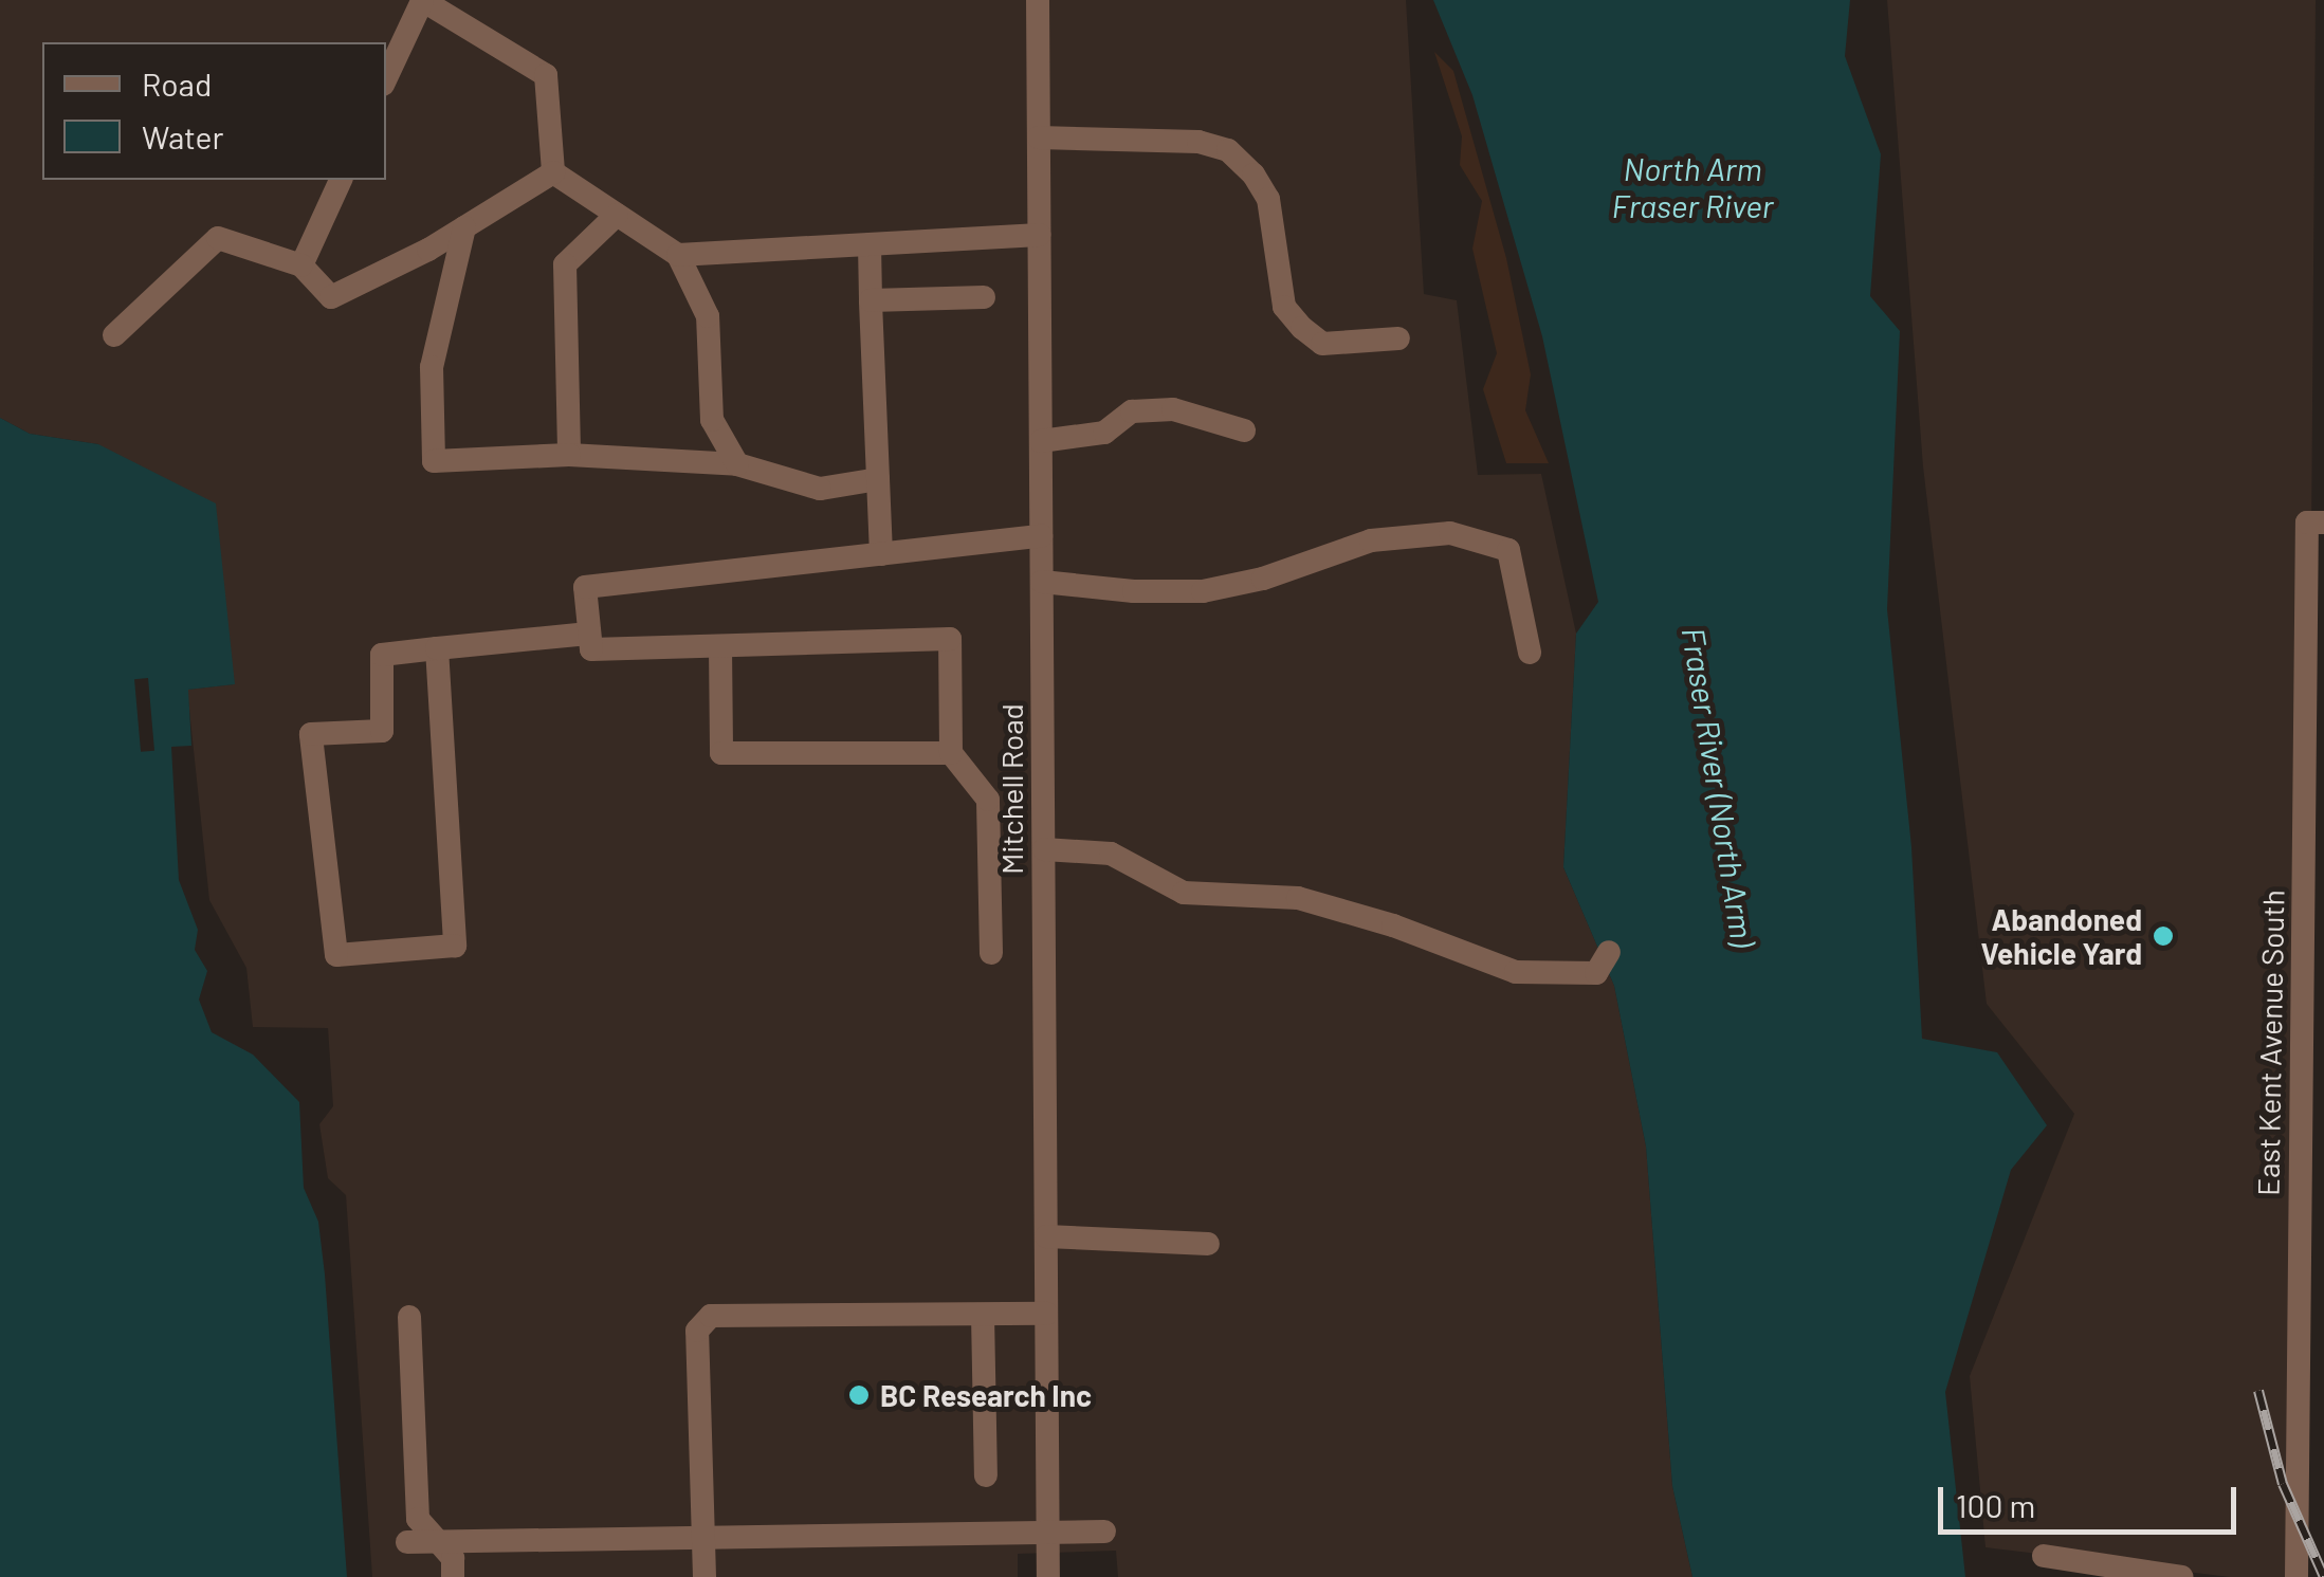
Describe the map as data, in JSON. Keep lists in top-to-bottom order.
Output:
{
  "streets": {
    "street": ["Mitchell Road", "East Kent Avenue South"]
  },
  "water": ["North Arm Fraser River", "Fraser River (North Arm)"],
  "places": ["Abandoned Vehicle Yard", "BC Research Inc"],
  "legend": ["Road", "Water"],
  "scale_bar": "100 m"
}
